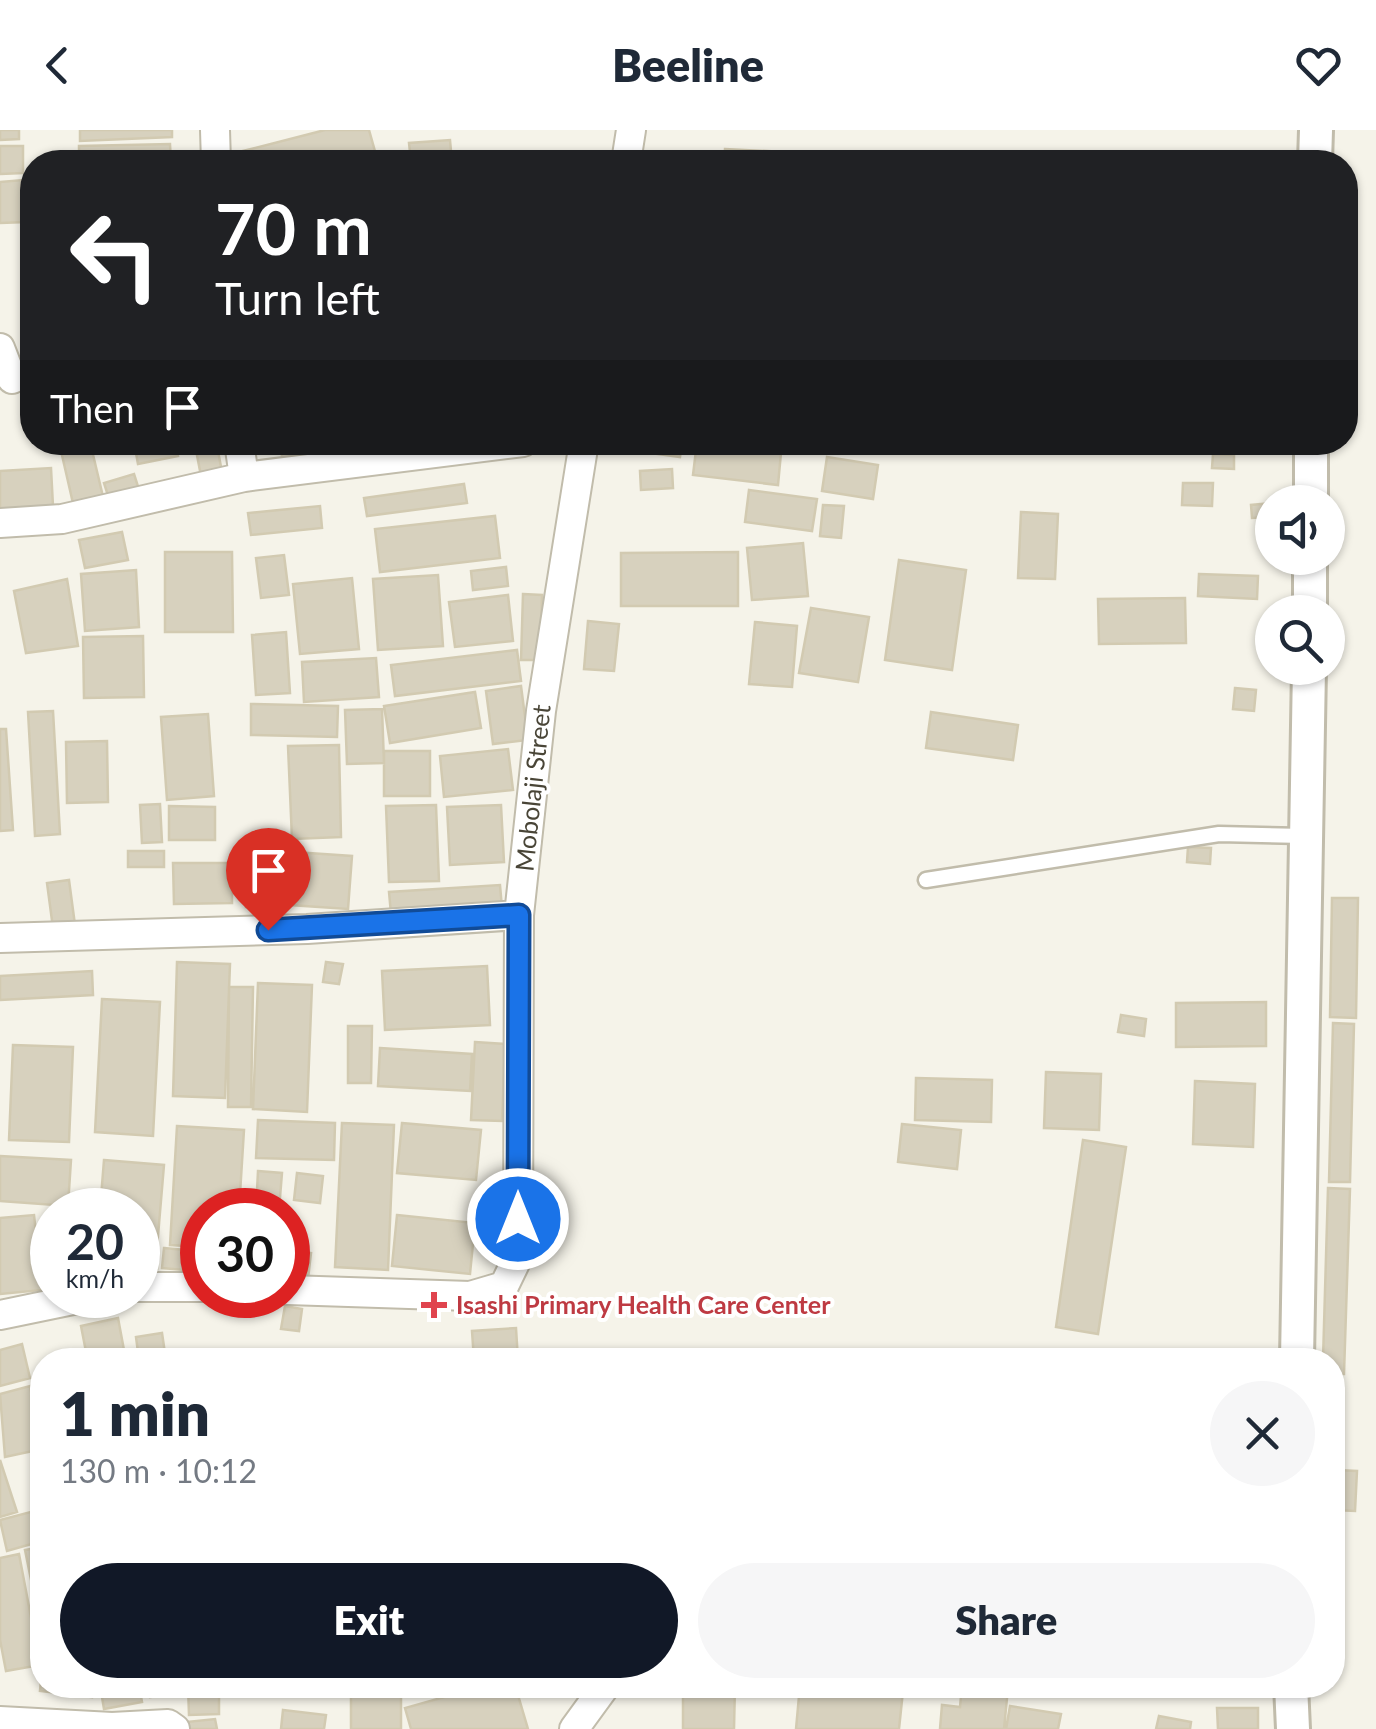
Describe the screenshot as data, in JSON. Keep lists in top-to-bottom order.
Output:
{
  "streets": {
    "street": ["Mobolaji Street"]
  },
  "places": {
    "health": ["Isashi Primary Health Care Center"]
  },
  "page": {
    "header": "Beeline",
    "turn": ["70 m", "Turn left"],
    "then": "Then",
    "speed": "20 km/h",
    "limit": "30",
    "heading": ["1 min", "130 m · 10:12"],
    "buttons": ["Exit", "Share"]
  }
}
